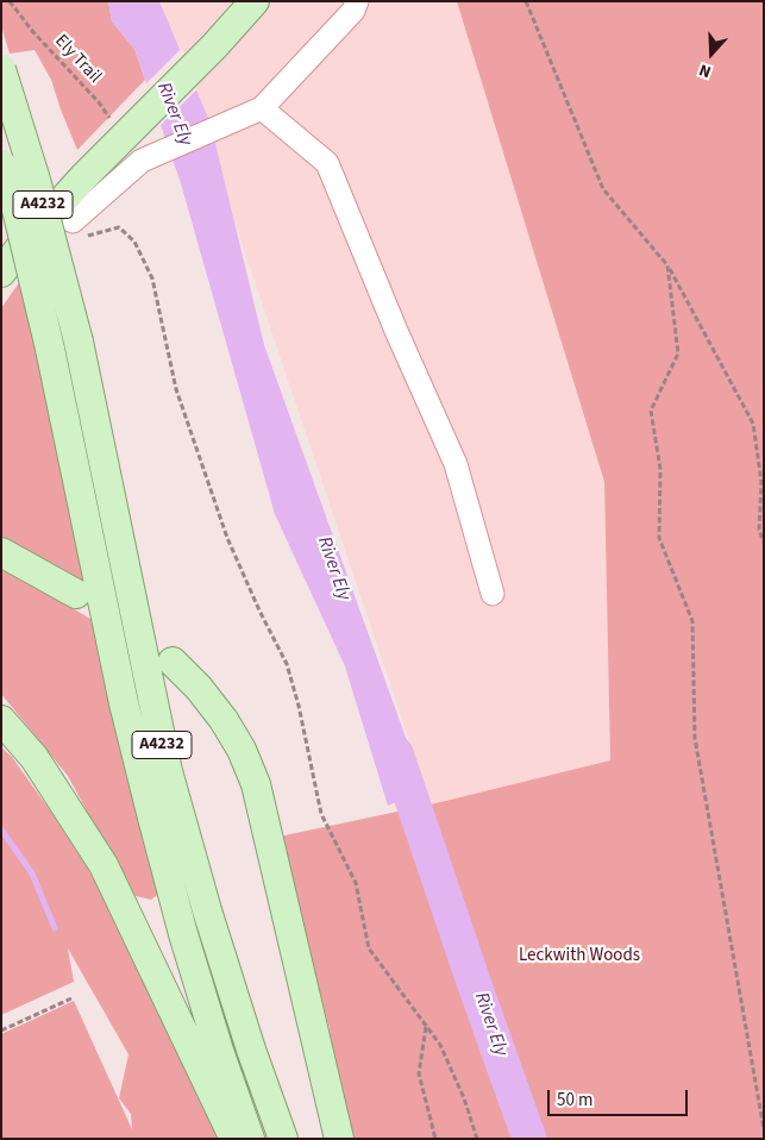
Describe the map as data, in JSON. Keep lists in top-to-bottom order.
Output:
{
  "streets": {
    "main road": ["A4232"],
    "path": ["Ely Trail"]
  },
  "water": ["River Ely"],
  "parks": ["Leckwith Woods"],
  "scale_bar": "50 m",
  "north": "bottom"
}
